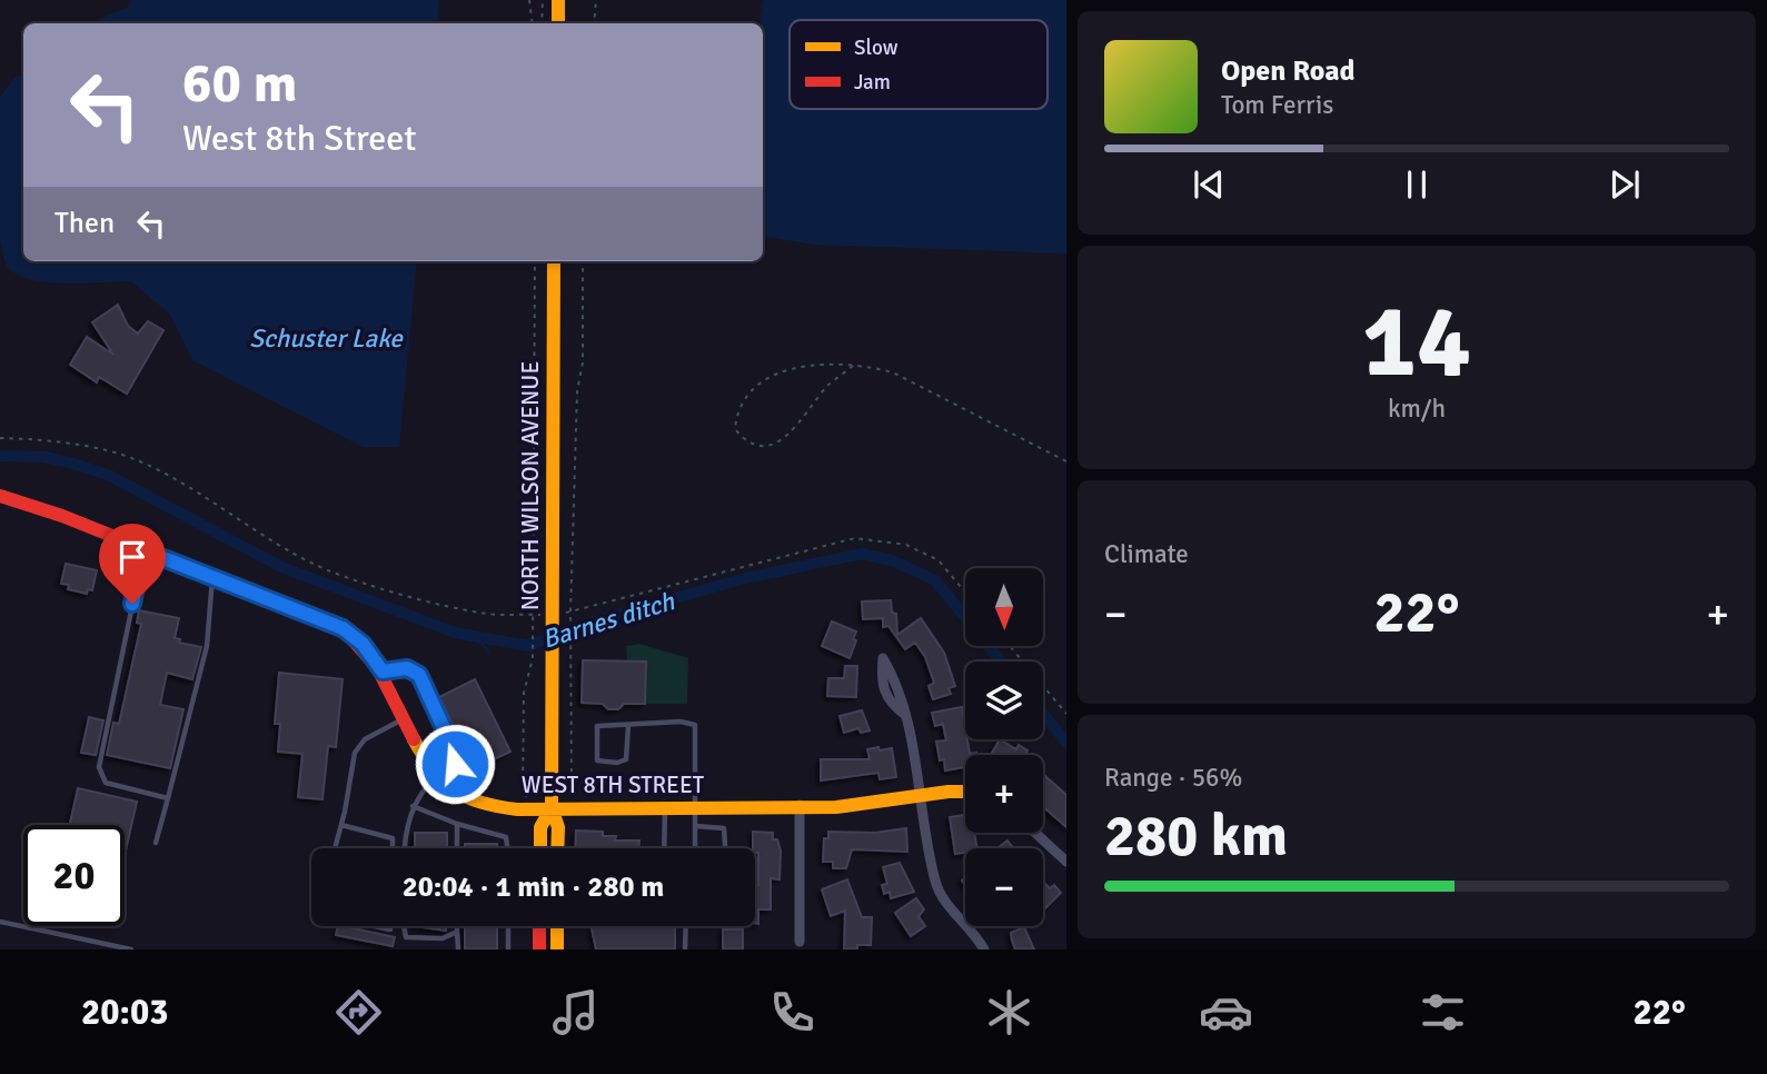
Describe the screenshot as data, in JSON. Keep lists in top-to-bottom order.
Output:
{
  "streets": {
    "street": ["NORTH WILSON AVENUE", "WEST 8TH STREET"]
  },
  "crossings": [
    ["NORTH WILSON AVENUE", "WEST 8TH STREET"]
  ],
  "water": ["Schuster Lake", "Barnes ditch"],
  "legend": ["Slow", "Jam"],
  "north": "bottom",
  "page": {
    "turn": ["60 m", "West 8th Street"],
    "song": ["Open Road", "Tom Ferris"],
    "then": "Then",
    "tile": [
      ["14", "km/h"],
      "Climate",
      ["Range · 56%", "280 km"]
    ],
    "map_buttons": ["+", "−"],
    "heat": ["−", "22°", "+"],
    "limit": "20",
    "trip": "20:04 · 1 min · 280 m",
    "tabs": ["20:03", "22°"]
  }
}
